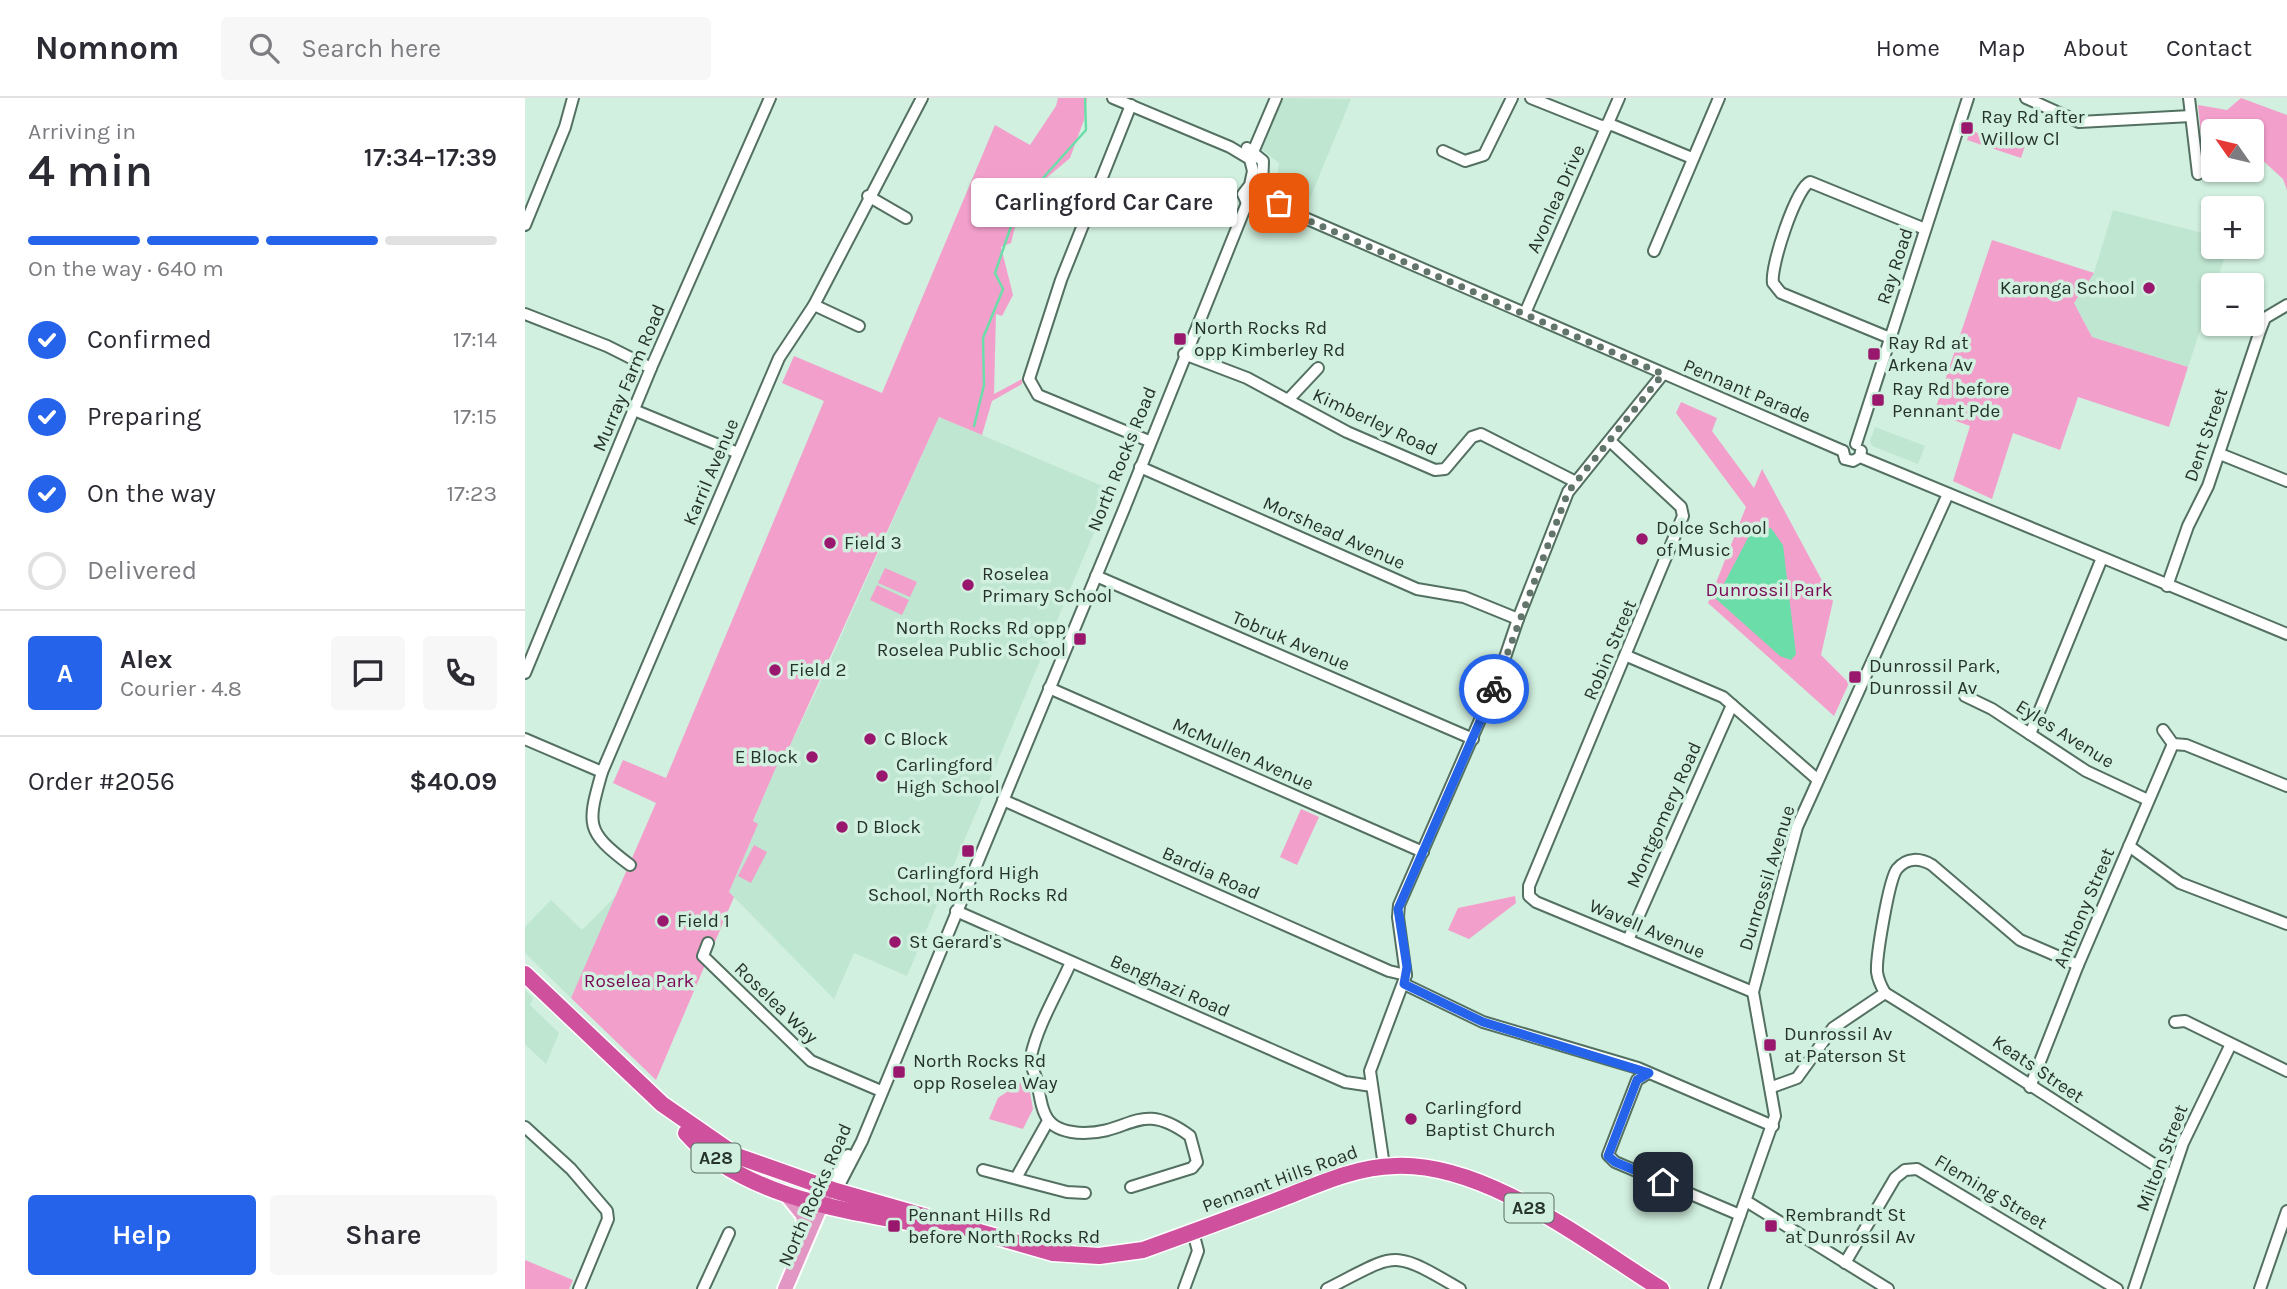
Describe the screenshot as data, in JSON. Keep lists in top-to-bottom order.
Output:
{
  "streets": {
    "highway": ["A28", "Pennant Hills Road"],
    "main road": ["North Rocks Road"],
    "street": [
      "Avonlea Drive",
      "Ray Road",
      "Murray Farm Road",
      "Pennant Parade",
      "Kimberley Road",
      "Dent Street",
      "Karril Avenue",
      "Morshead Avenue",
      "Tobruk Avenue",
      "Robin Street",
      "Eyles Avenue",
      "McMullen Avenue",
      "Montgomery Road",
      "Bardia Road",
      "Dunrossil Avenue",
      "Anthony Street",
      "Wavell Avenue",
      "Benghazi Road",
      "Roselea Way",
      "Keats Street",
      "Milton Street",
      "Fleming Street"
    ]
  },
  "crossings": [
    ["Avonlea Drive", "Pennant Parade"],
    ["Ray Road", "Pennant Parade"],
    ["Pennant Parade", "North Rocks Road"],
    ["Kimberley Road", "North Rocks Road"],
    ["North Rocks Road", "Morshead Avenue"],
    ["North Rocks Road", "Tobruk Avenue"],
    ["North Rocks Road", "McMullen Avenue"],
    ["North Rocks Road", "Bardia Road"],
    ["North Rocks Road", "Benghazi Road"],
    ["North Rocks Road", "Roselea Way"],
    ["North Rocks Road", "Pennant Hills Road"],
    ["Robin Street", "Wavell Avenue"],
    ["Eyles Avenue", "Anthony Street"],
    ["Montgomery Road", "Wavell Avenue"],
    ["Bardia Road", "Dunrossil Avenue"],
    ["Dunrossil Avenue", "Wavell Avenue"],
    ["Anthony Street", "Keats Street"],
    ["Keats Street", "Milton Street"]
  ],
  "parks": ["Dunrossil Park", "Roselea Park"],
  "places": {
    "transit": [
      "Ray Rd after Willow Cl",
      "North Rocks Rd opp Kimberley Rd",
      "Ray Rd at Arkena Av",
      "Ray Rd before Pennant Pde",
      "North Rocks Rd opp Roselea Public School",
      "Dunrossil Park, Dunrossil Av",
      "Carlingford High School, North Rocks Rd",
      "Dunrossil Av at Paterson St",
      "North Rocks Rd opp Roselea Way",
      "Pennant Hills Rd before North Rocks Rd",
      "Rembrandt St at Dunrossil Av"
    ],
    "other": [
      "Carlingford Car Care",
      "Karonga School",
      "Dolce School of Music",
      "Field 3",
      "Roselea Primary School",
      "Field 2",
      "C Block",
      "E Block",
      "Carlingford High School",
      "D Block",
      "Field 1",
      "St Gerard's",
      "Carlingford Baptist Church"
    ]
  },
  "north": "top left",
  "page": {
    "header": "Nomnom",
    "search": "Search here",
    "nav": [
      "Home",
      "Map",
      "About",
      "Contact"
    ],
    "heading": ["4 min", "Arriving in", "17:34–17:39"],
    "panel": [
      "Alex",
      "Courier · 4.8",
      "Order #2056",
      "$40.09"
    ],
    "map_buttons": ["+", "−"],
    "bubble": "Carlingford Car Care",
    "bar": "On the way · 640 m",
    "list": [
      ["Confirmed", "17:14"],
      ["Preparing", "17:15"],
      ["On the way", "17:23"],
      "Delivered"
    ],
    "round": "A",
    "buttons": ["Help", "Share"]
  }
}
